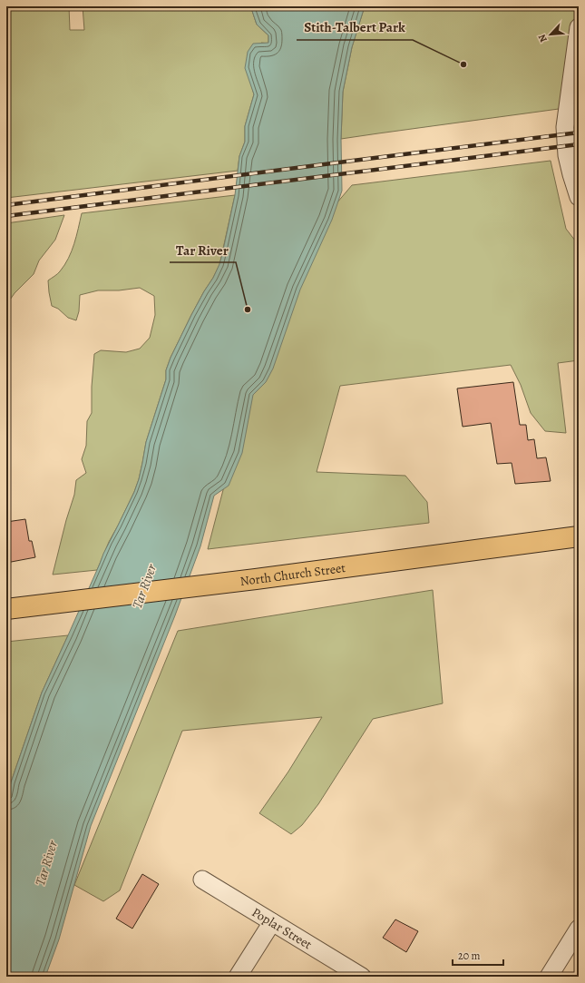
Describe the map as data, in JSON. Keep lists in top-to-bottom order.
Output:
{
  "streets": {
    "main road": ["North Church Street"],
    "street": ["Poplar Street"]
  },
  "water": ["Tar River"],
  "places": ["Stith-Talbert Park", "Tar River"],
  "scale_bar": "20 m",
  "north": "bottom left"
}
